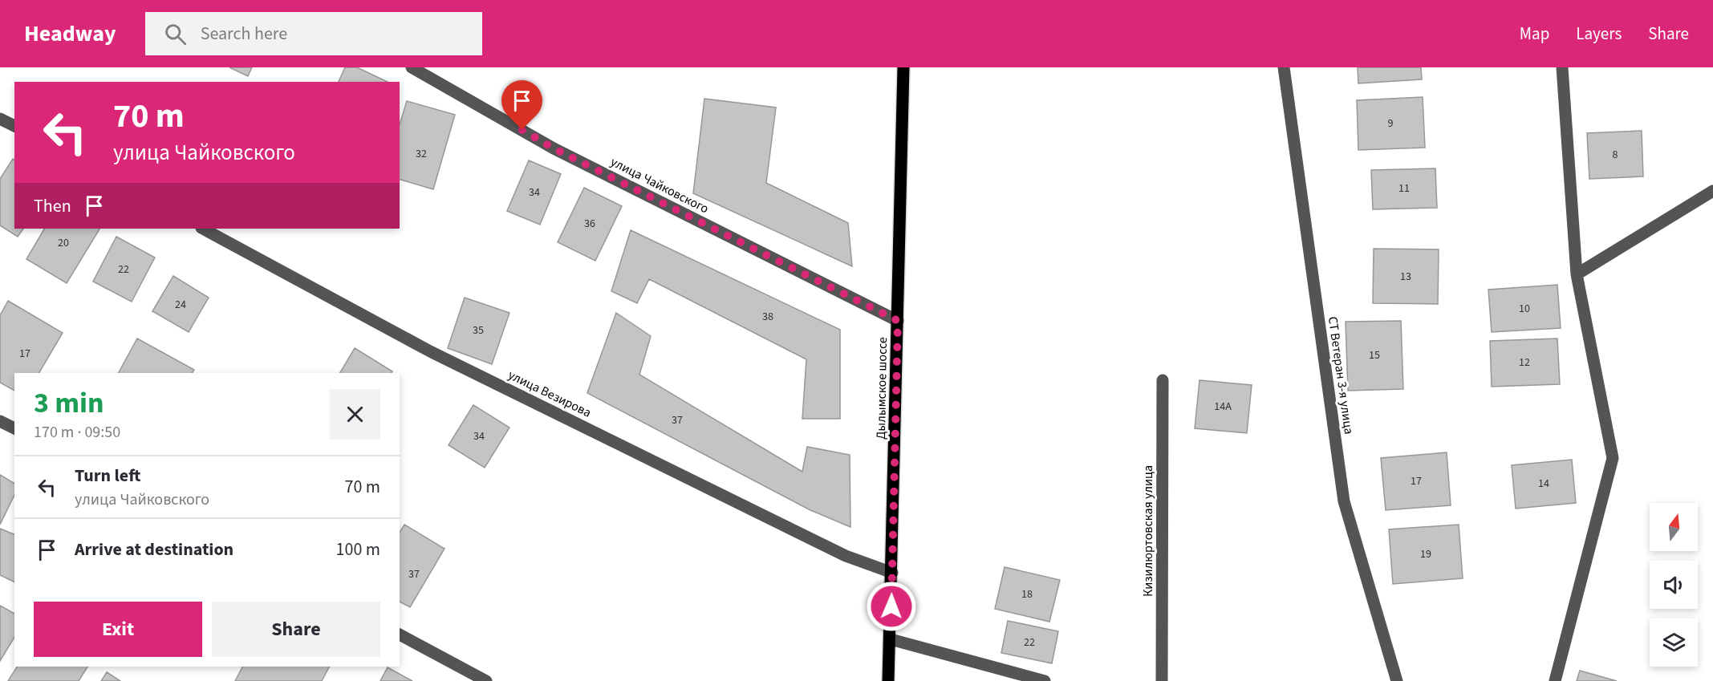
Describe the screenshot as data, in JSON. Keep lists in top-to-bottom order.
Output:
{
  "streets": {
    "main road": ["Дылымское шоссе"],
    "street": [
      "улица Чайковского",
      "СТ Ветеран 3-я улица",
      "улица Везирова",
      "Кизилюртовская улица"
    ]
  },
  "crossings": [
    ["улица Чайковского", "Дылымское шоссе"],
    ["Дылымское шоссе", "улица Везирова"]
  ],
  "house_numbers": [
    "9",
    "32",
    "8",
    "11",
    "34",
    "36",
    "20",
    "22",
    "13",
    "24",
    "10",
    "38",
    "35",
    "17",
    "15",
    "12",
    "14А",
    "37",
    "34",
    "17",
    "14",
    "19",
    "37",
    "18",
    "22"
  ],
  "north": "top",
  "page": {
    "header": "Headway",
    "search": "Search here",
    "nav": ["Map", "Layers", "Share"],
    "turn": ["70 m", "улица Чайковского"],
    "then": "Then",
    "heading": ["3 min", "170 m · 09:50"],
    "list": [
      {
        "name": "Turn left",
        "note": "улица Чайковского",
        "value": "70 m"
      },
      {
        "name": "Arrive at destination",
        "value": "100 m"
      }
    ],
    "buttons": ["Exit", "Share"]
  }
}
